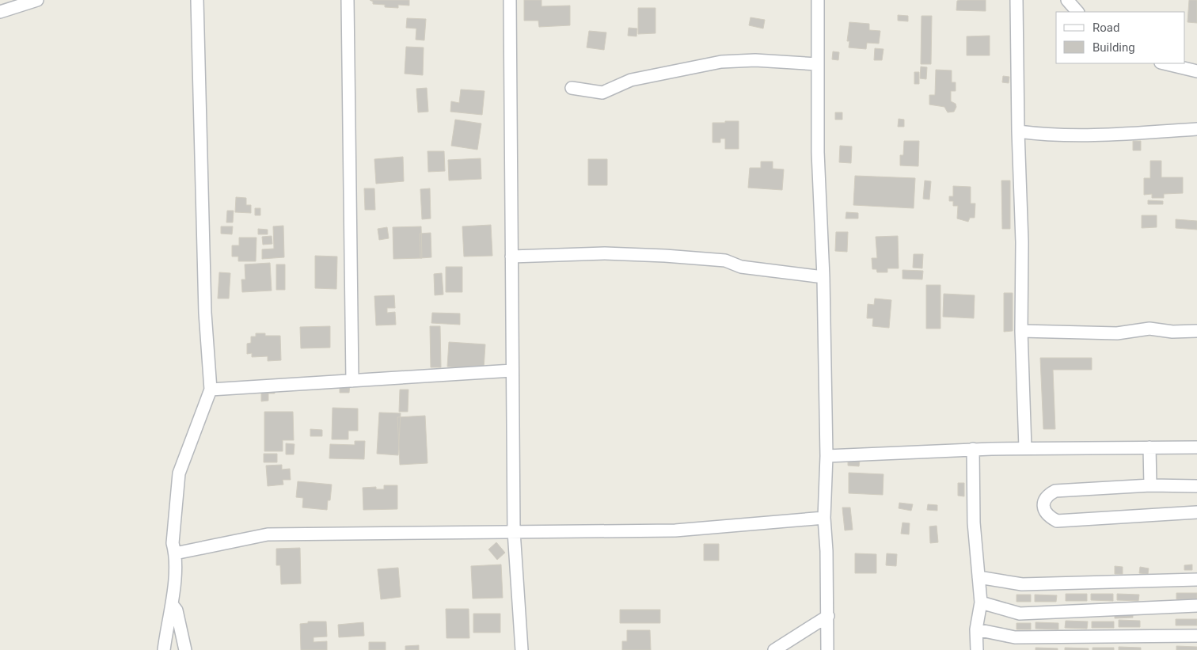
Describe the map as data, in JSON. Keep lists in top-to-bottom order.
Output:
{
  "legend": ["Road", "Building"]
}
